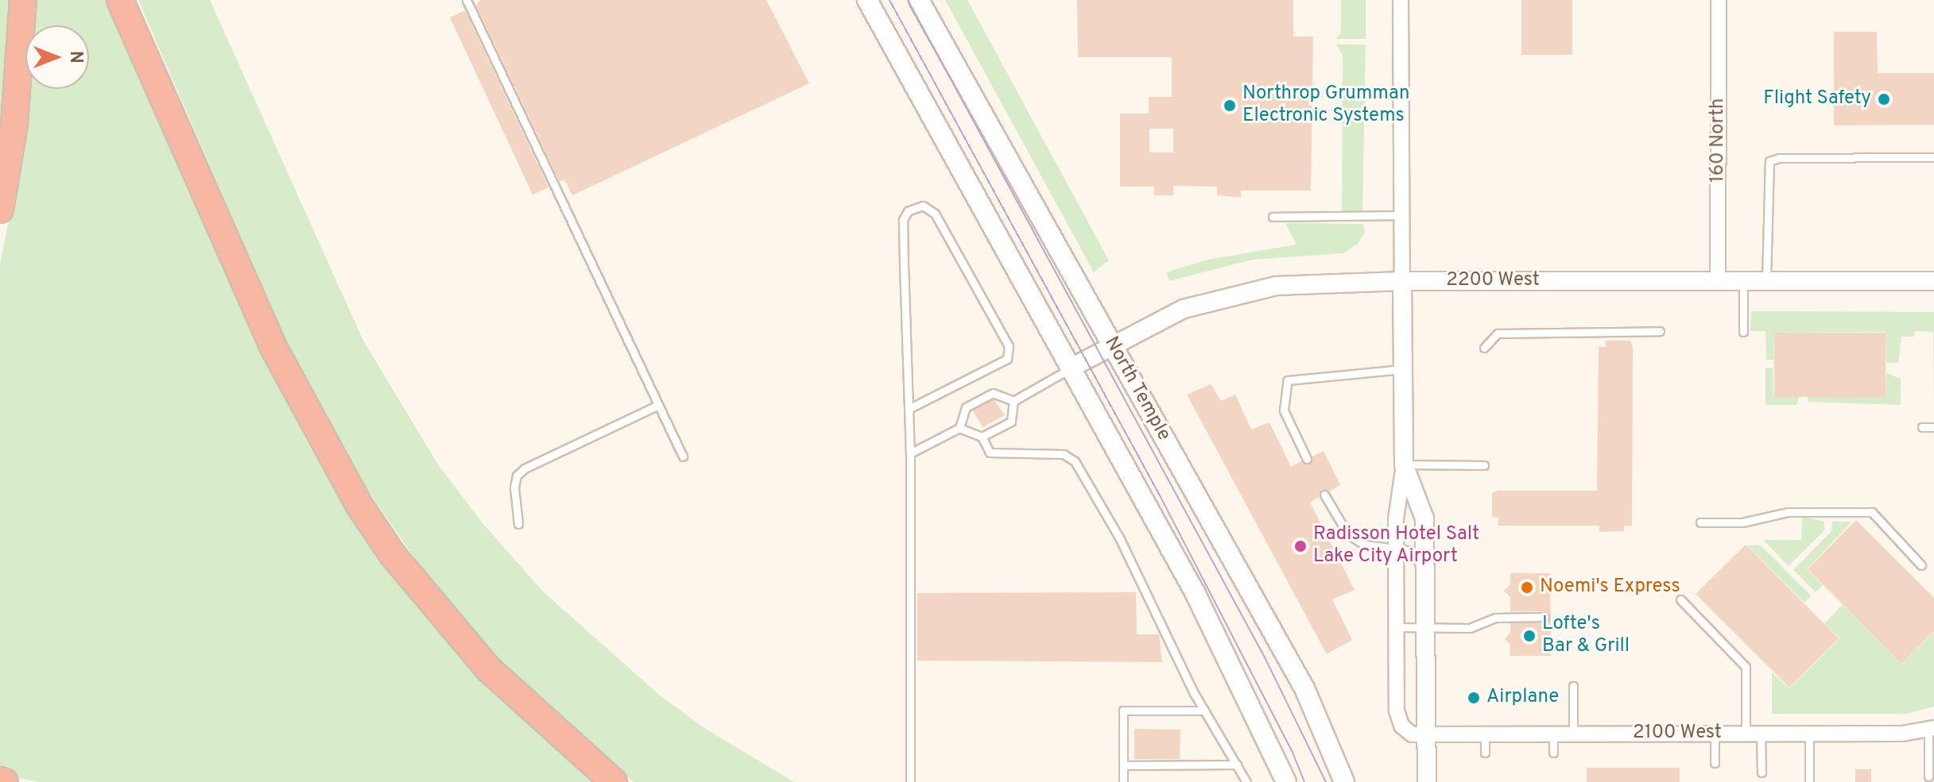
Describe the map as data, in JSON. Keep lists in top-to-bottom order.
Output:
{
  "streets": {
    "main road": ["North Temple"],
    "street": ["160 North", "2200 West", "2100 West"]
  },
  "crossings": [
    ["160 North", "2200 West"],
    ["2200 West", "North Temple"]
  ],
  "places": [
    "Flight Safety",
    "Northrop Grumman Electronic Systems",
    "Radisson Hotel Salt Lake City Airport",
    "Noemi's Express",
    "Lofte's Bar & Grill",
    "Airplane"
  ],
  "north": "right"
}
